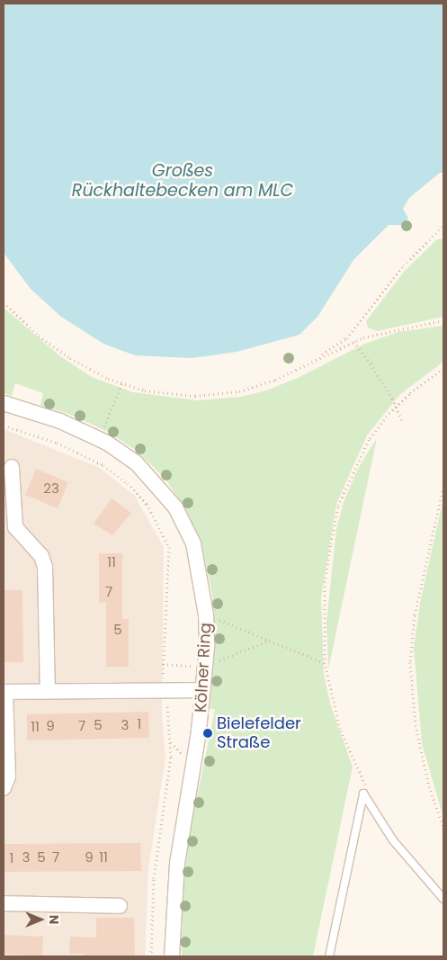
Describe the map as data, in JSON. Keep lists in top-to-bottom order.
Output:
{
  "streets": {
    "street": ["Kölner Ring"]
  },
  "water": ["Großes Rückhaltebecken am MLC"],
  "places": ["Bielefelder Straße"],
  "house_numbers": [
    "23",
    "11",
    "7",
    "5",
    "1",
    "5",
    "3",
    "9",
    "7",
    "11",
    "3",
    "5",
    "7",
    "9",
    "11",
    "1"
  ],
  "north": "right"
}
